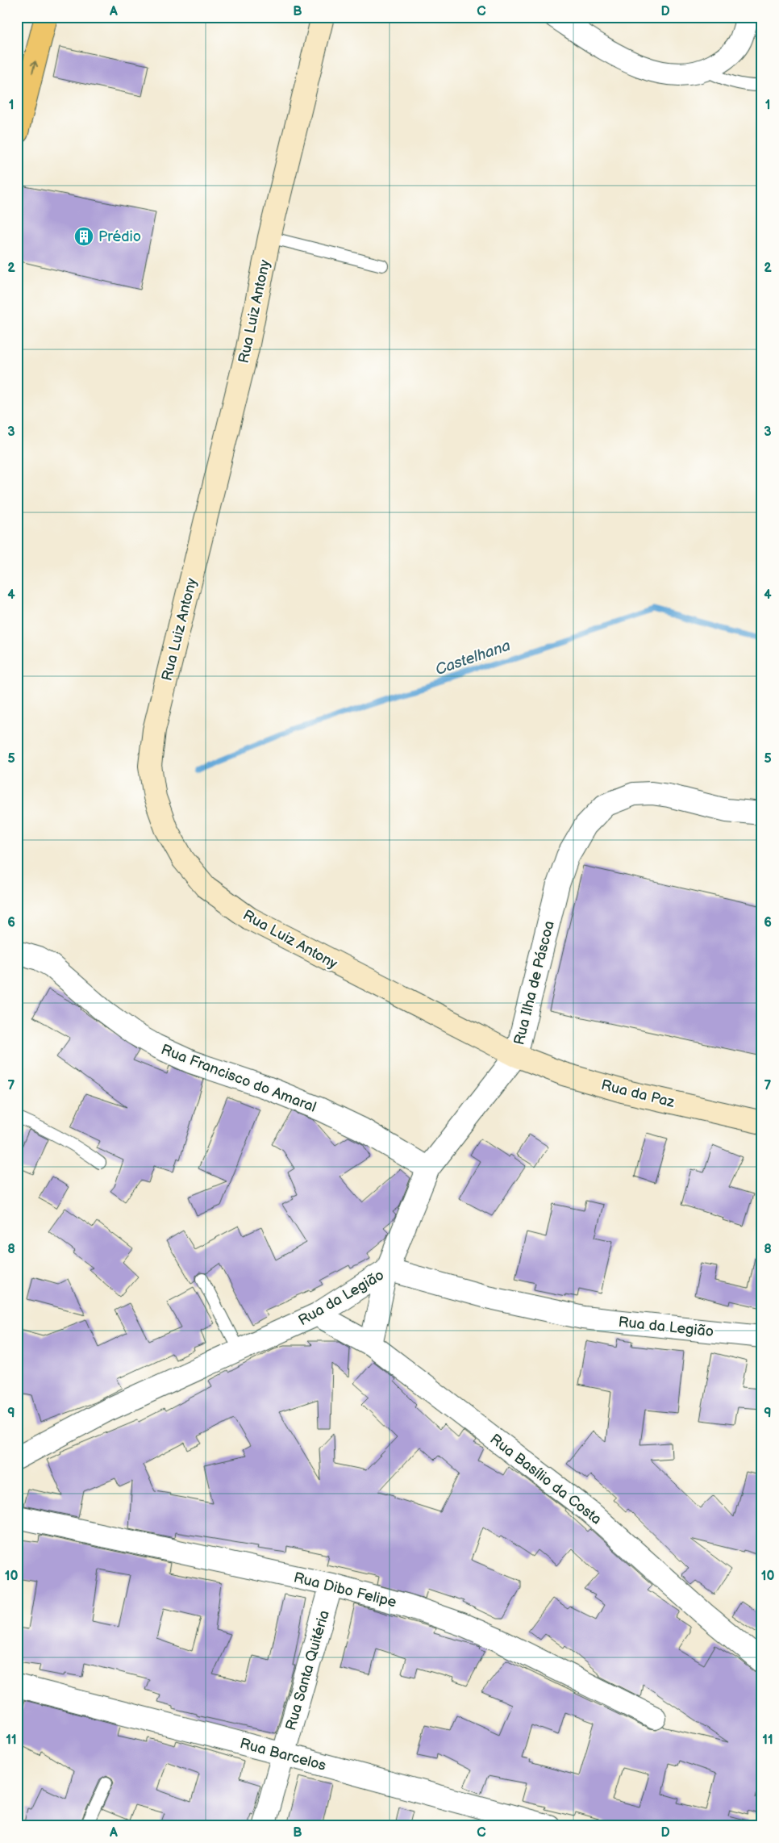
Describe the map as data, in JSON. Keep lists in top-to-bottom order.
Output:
{
  "streets": {
    "street": [
      "Rua Luiz Antony",
      "Rua Ilha de Páscoa",
      "Rua Francisco do Amaral",
      "Rua da Paz",
      "Rua da Legião",
      "Rua Basílio da Costa",
      "Rua Dibo Felipe",
      "Rua Santa Quitéria",
      "Rua Barcelos"
    ]
  },
  "crossings": [
    ["Rua Luiz Antony", "Rua Ilha de Páscoa"],
    ["Rua Luiz Antony", "Rua da Paz"],
    ["Rua Ilha de Páscoa", "Rua Francisco do Amaral"],
    ["Rua Ilha de Páscoa", "Rua da Paz"],
    ["Rua Ilha de Páscoa", "Rua da Legião"],
    ["Rua Ilha de Páscoa", "Rua Basílio da Costa"],
    ["Rua da Legião", "Rua Basílio da Costa"],
    ["Rua Dibo Felipe", "Rua Santa Quitéria"],
    ["Rua Santa Quitéria", "Rua Barcelos"]
  ],
  "water": ["Castelhana"],
  "places": {
    "building": ["Prédio"]
  },
  "grid": {
    "columns": [
      "A",
      "B",
      "C",
      "D"
    ],
    "rows": [
      "1",
      "2",
      "3",
      "4",
      "5",
      "6",
      "7",
      "8",
      "9",
      "10",
      "11"
    ]
  }
}
